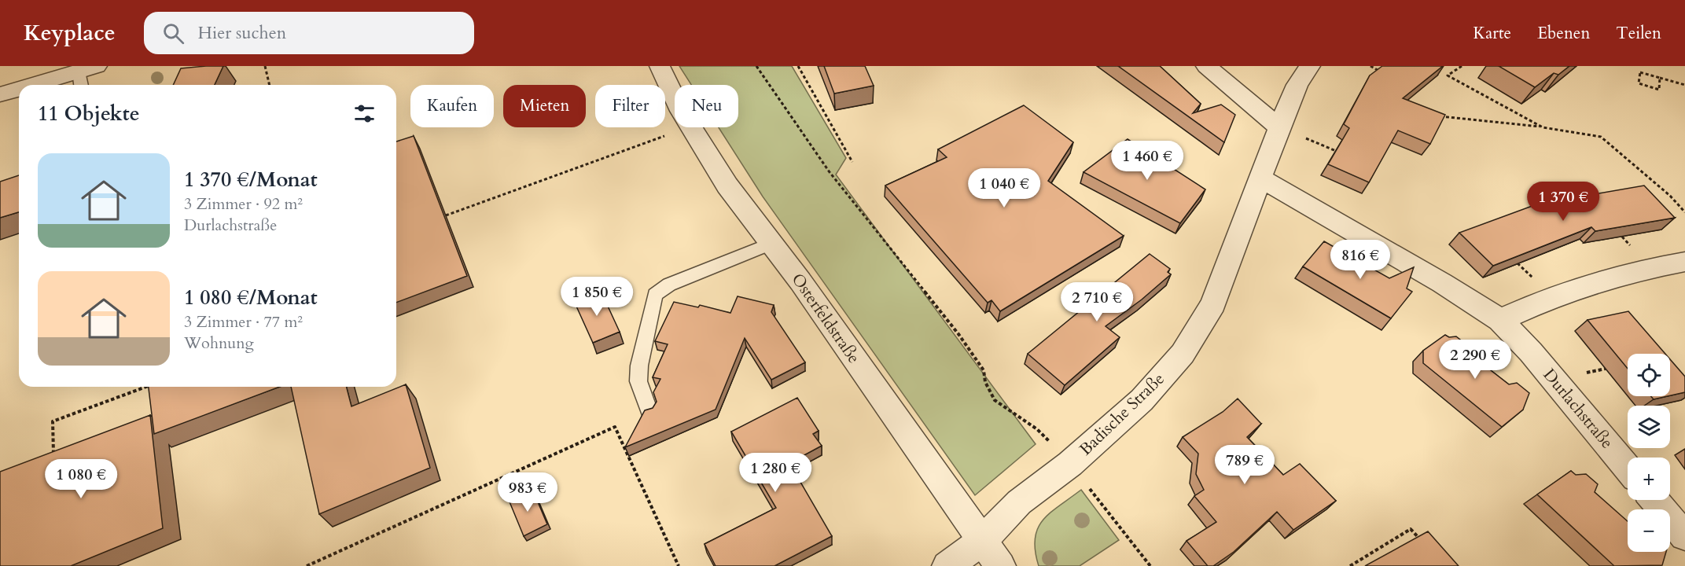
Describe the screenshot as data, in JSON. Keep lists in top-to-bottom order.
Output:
{
  "streets": {
    "street": ["Osterfeldstraße", "Durlachstraße", "Badische Straße"]
  },
  "crossings": [
    ["Osterfeldstraße", "Badische Straße"],
    ["Durlachstraße", "Badische Straße"]
  ],
  "page": {
    "header": "Keyplace",
    "search": "Hier suchen",
    "nav": ["Karte", "Ebenen", "Teilen"],
    "chip": [
      "Kaufen",
      "Mieten",
      "Filter",
      "Neu"
    ],
    "heading": "11 Objekte",
    "price": [
      "1 460 €",
      "1 040 €",
      "1 370 €",
      "816 €",
      "1 850 €",
      "2 710 €",
      "2 290 €",
      "789 €",
      "1 280 €",
      "1 080 €",
      "983 €"
    ],
    "list": [
      {
        "name": "1 370 €/Monat",
        "note": "3 Zimmer · 92 m² · Durlachstraße"
      },
      {
        "name": "1 080 €/Monat",
        "note": "3 Zimmer · 77 m² · Wohnung"
      }
    ],
    "map_buttons": ["+", "−"]
  }
}
